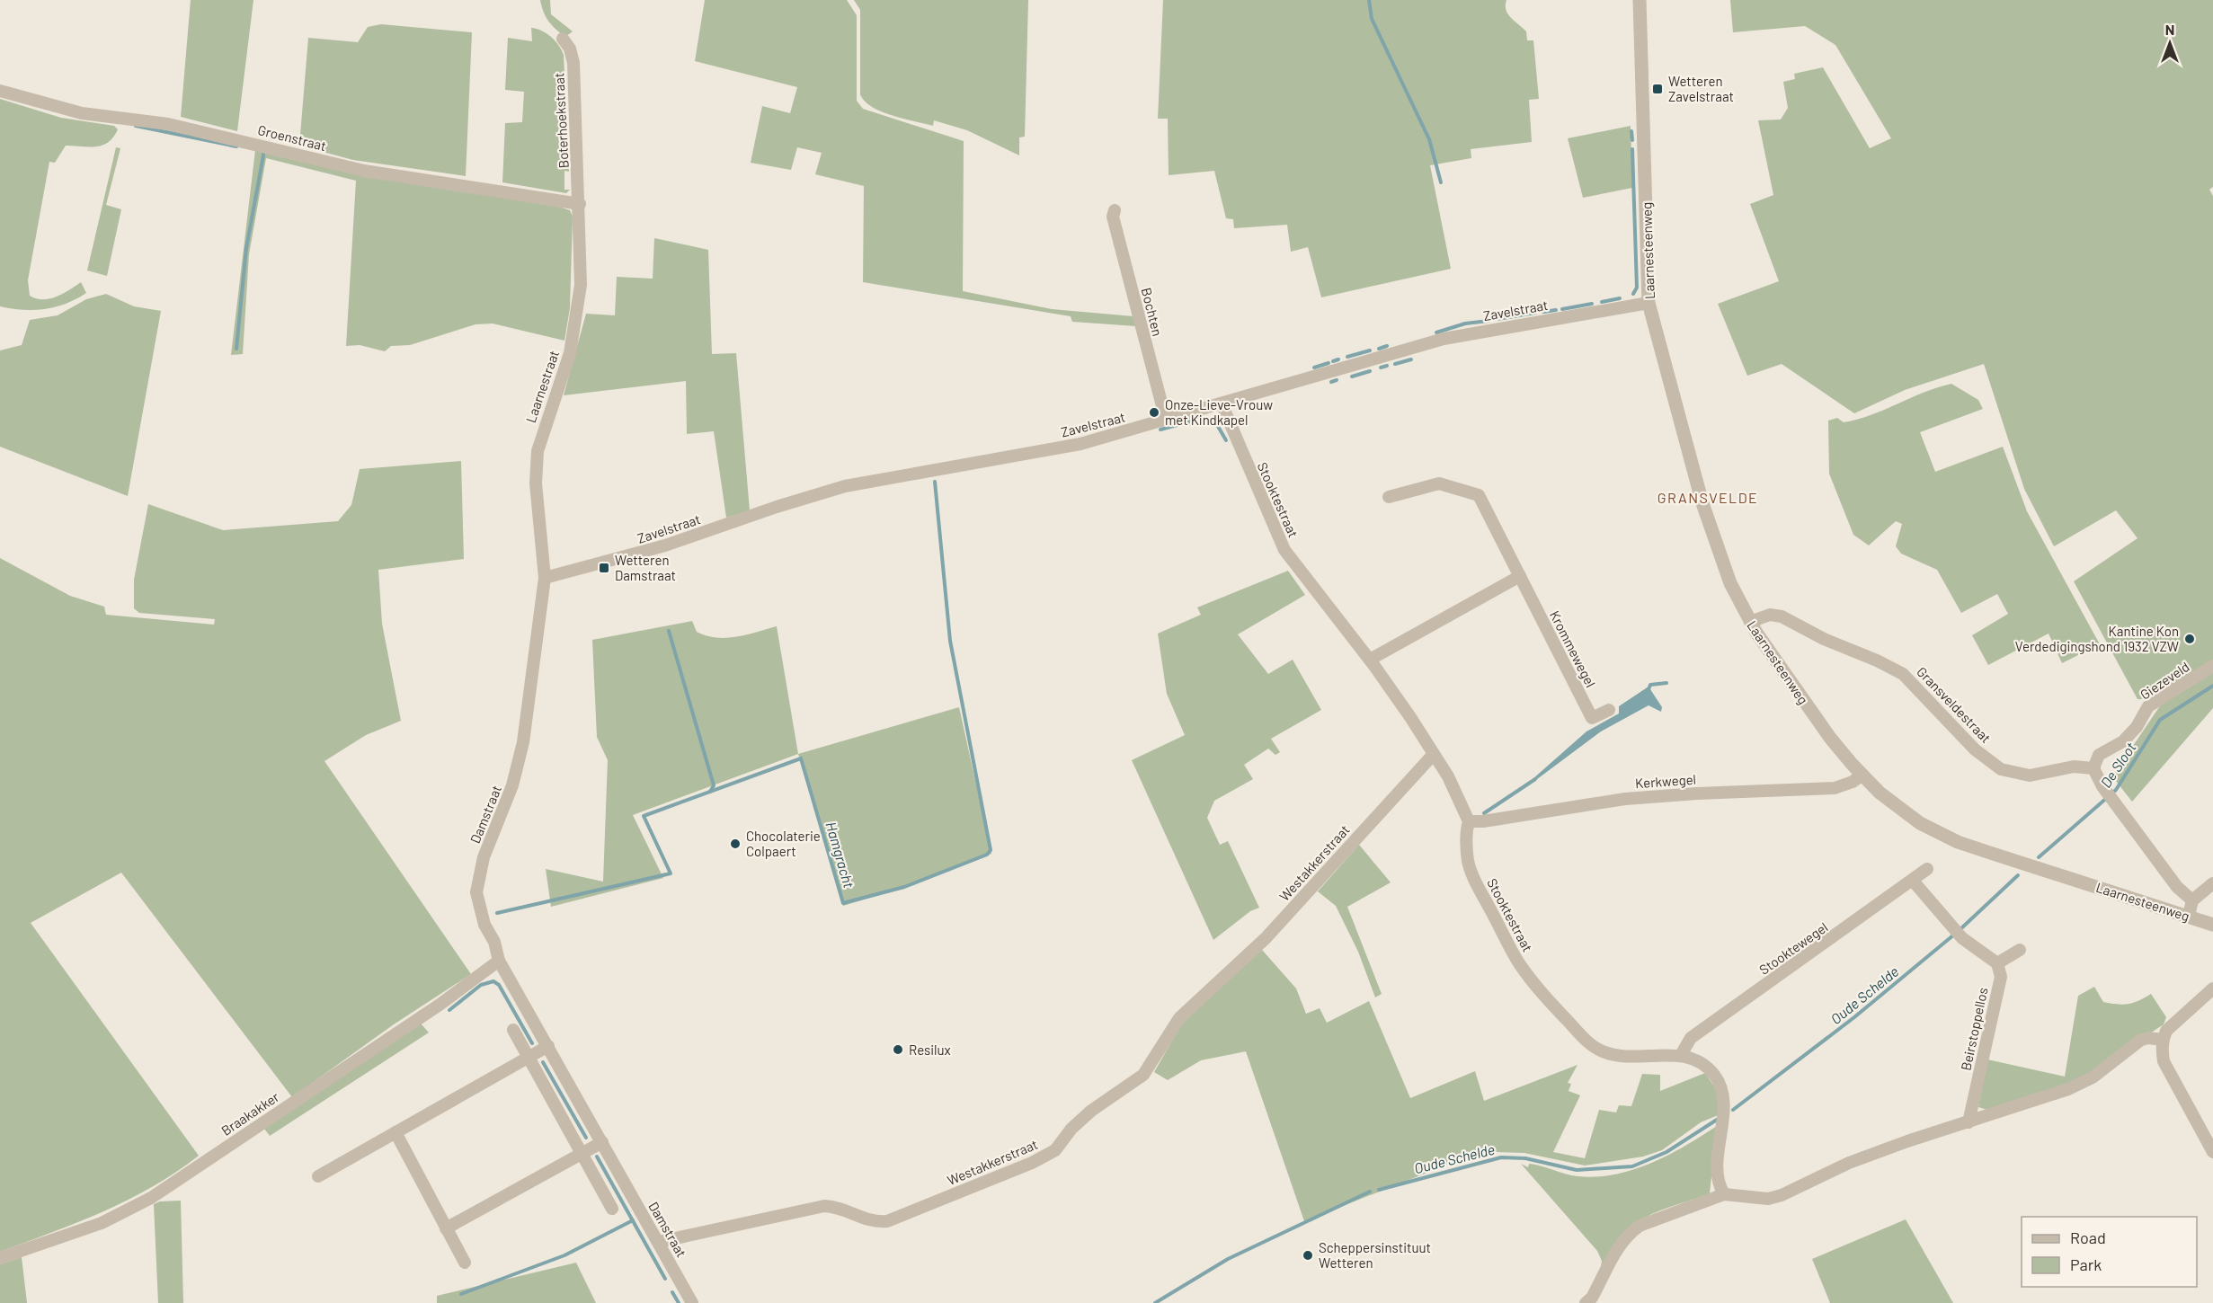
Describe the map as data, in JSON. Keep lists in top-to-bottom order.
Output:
{
  "streets": {
    "street": [
      "Boterhoekstraat",
      "Groenstraat",
      "Laarnesteenweg",
      "Zavelstraat",
      "Bochten",
      "Laarnestraat",
      "Stooktestraat",
      "Krommewegel",
      "Giezeveld",
      "Gransveldestraat",
      "Kerkwegel",
      "Damstraat",
      "Westakkerstraat",
      "Stooktewegel",
      "Beirstoppellos",
      "Braakakker"
    ]
  },
  "crossings": [
    ["Boterhoekstraat", "Groenstraat"],
    ["Boterhoekstraat", "Laarnestraat"],
    ["Groenstraat", "Laarnestraat"],
    ["Laarnesteenweg", "Zavelstraat"],
    ["Laarnesteenweg", "Gransveldestraat"],
    ["Laarnesteenweg", "Kerkwegel"],
    ["Zavelstraat", "Bochten"],
    ["Zavelstraat", "Laarnestraat"],
    ["Zavelstraat", "Stooktestraat"],
    ["Zavelstraat", "Damstraat"],
    ["Laarnestraat", "Damstraat"],
    ["Stooktestraat", "Kerkwegel"],
    ["Stooktestraat", "Westakkerstraat"],
    ["Stooktestraat", "Stooktewegel"],
    ["Giezeveld", "Gransveldestraat"],
    ["Damstraat", "Westakkerstraat"],
    ["Damstraat", "Braakakker"]
  ],
  "districts": ["GRANSVELDE"],
  "water": ["De Sloot", "Hamgracht", "Oude Schelde"],
  "places": {
    "transit": ["Wetteren Zavelstraat", "Wetteren Damstraat"],
    "other": [
      "Onze-Lieve-Vrouw met Kindkapel",
      "Kantine Kon Verdedigingshond 1932 VZW",
      "Chocolaterie Colpaert",
      "Resilux",
      "Scheppersinstituut Wetteren"
    ]
  },
  "legend": ["Road", "Park"],
  "north": "top"
}
